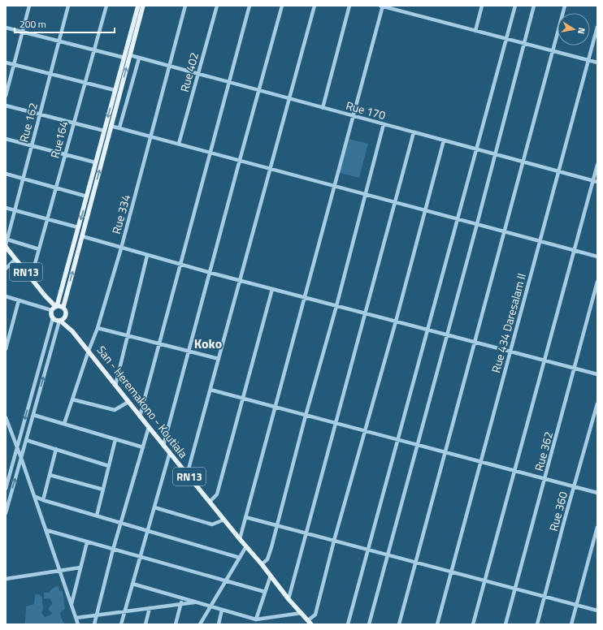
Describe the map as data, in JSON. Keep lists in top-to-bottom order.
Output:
{
  "streets": {
    "main road": ["RN13", "San - Heremakono - Koutiala"],
    "street": [
      "Rue 402",
      "Rue 170",
      "Rue 162",
      "Rue164",
      "Rue 334",
      "Rue 434 Daresalam II",
      "Rue 362",
      "Rue 360"
    ]
  },
  "crossings": [
    ["Rue 402", "Rue 170"],
    ["Rue 170", "Rue 334"],
    ["Rue 170", "Rue 434 Daresalam II"],
    ["Rue 162", "RN13"],
    ["Rue164", "RN13"],
    ["Rue 334", "San - Heremakono - Koutiala"],
    ["RN13", "San - Heremakono - Koutiala"]
  ],
  "districts": ["Koko"],
  "scale_bar": "200 m",
  "north": "right"
}
